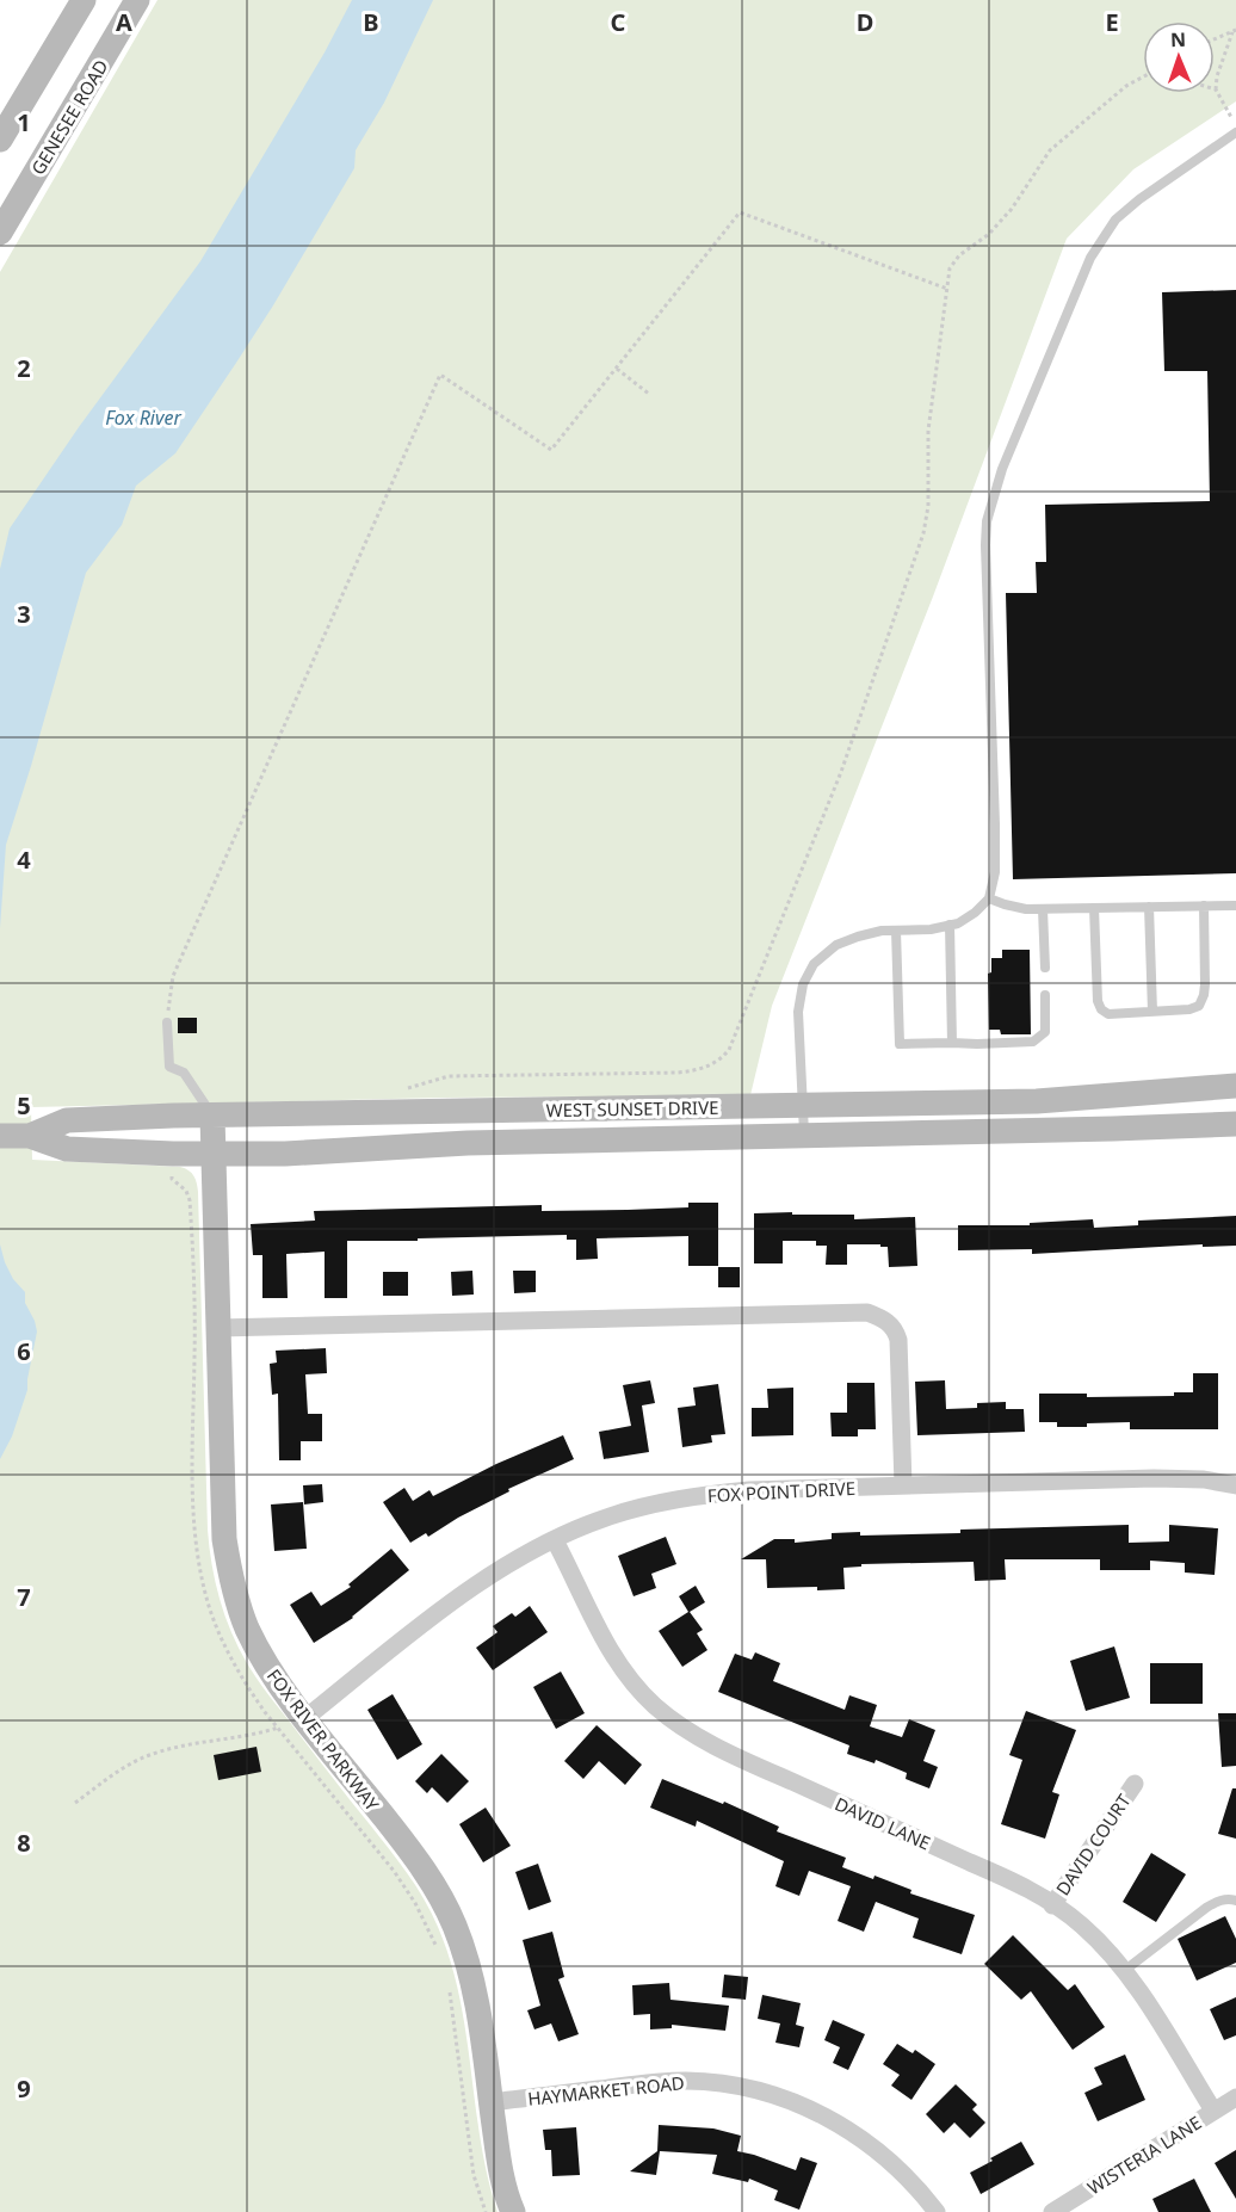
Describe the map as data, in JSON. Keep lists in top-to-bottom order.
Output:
{
  "streets": {
    "main road": ["GENESEE ROAD", "WEST SUNSET DRIVE", "FOX RIVER PARKWAY"],
    "street": [
      "FOX POINT DRIVE",
      "DAVID LANE",
      "DAVID COURT",
      "HAYMARKET ROAD",
      "WISTERIA LANE"
    ]
  },
  "crossings": [
    ["WEST SUNSET DRIVE", "FOX RIVER PARKWAY"],
    ["FOX POINT DRIVE", "FOX RIVER PARKWAY"],
    ["FOX POINT DRIVE", "DAVID LANE"],
    ["FOX RIVER PARKWAY", "HAYMARKET ROAD"],
    ["DAVID LANE", "DAVID COURT"],
    ["DAVID LANE", "WISTERIA LANE"]
  ],
  "water": ["Fox River"],
  "north": "top",
  "grid": {
    "columns": [
      "A",
      "B",
      "C",
      "D",
      "E"
    ],
    "rows": [
      "1",
      "2",
      "3",
      "4",
      "5",
      "6",
      "7",
      "8",
      "9"
    ]
  }
}
